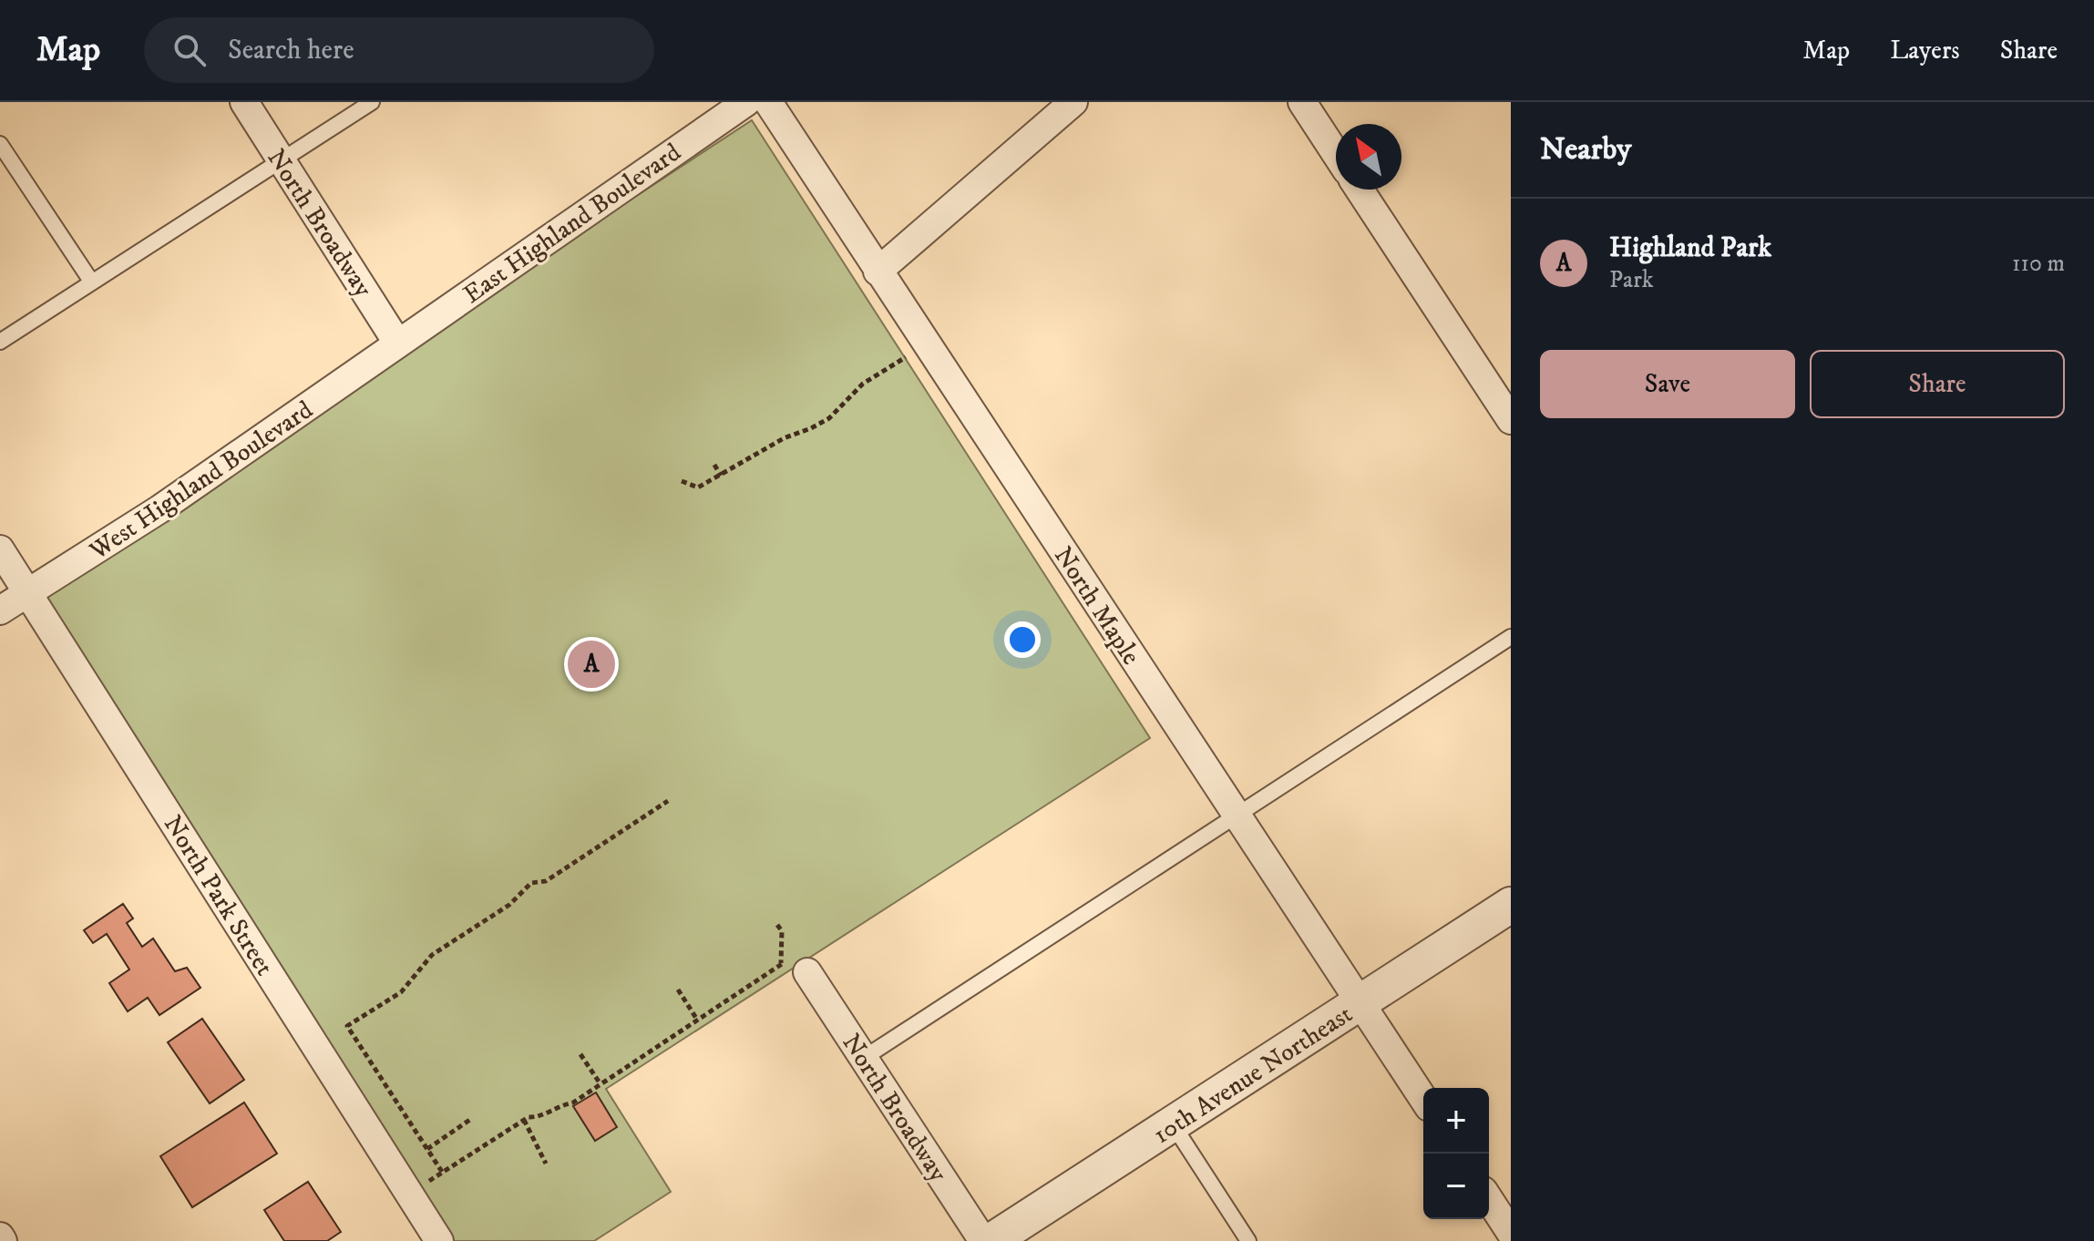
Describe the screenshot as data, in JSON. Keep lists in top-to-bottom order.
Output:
{
  "streets": {
    "street": [
      "North Broadway",
      "East Highland Boulevard",
      "West Highland Boulevard",
      "North Maple",
      "North Park Street",
      "10th Avenue Northeast"
    ]
  },
  "crossings": [
    ["North Broadway", "East Highland Boulevard"],
    ["North Broadway", "West Highland Boulevard"],
    ["East Highland Boulevard", "West Highland Boulevard"],
    ["West Highland Boulevard", "North Park Street"],
    ["North Maple", "10th Avenue Northeast"]
  ],
  "north": "top left",
  "page": {
    "header": "Map",
    "search": "Search here",
    "nav": ["Map", "Layers", "Share"],
    "heading": "Nearby",
    "list": [
      {
        "mark": "A",
        "name": "Highland Park",
        "note": "Park",
        "value": "110 m"
      }
    ],
    "buttons": ["Save", "Share"],
    "pins": "A",
    "map_buttons": ["+", "−"]
  }
}
